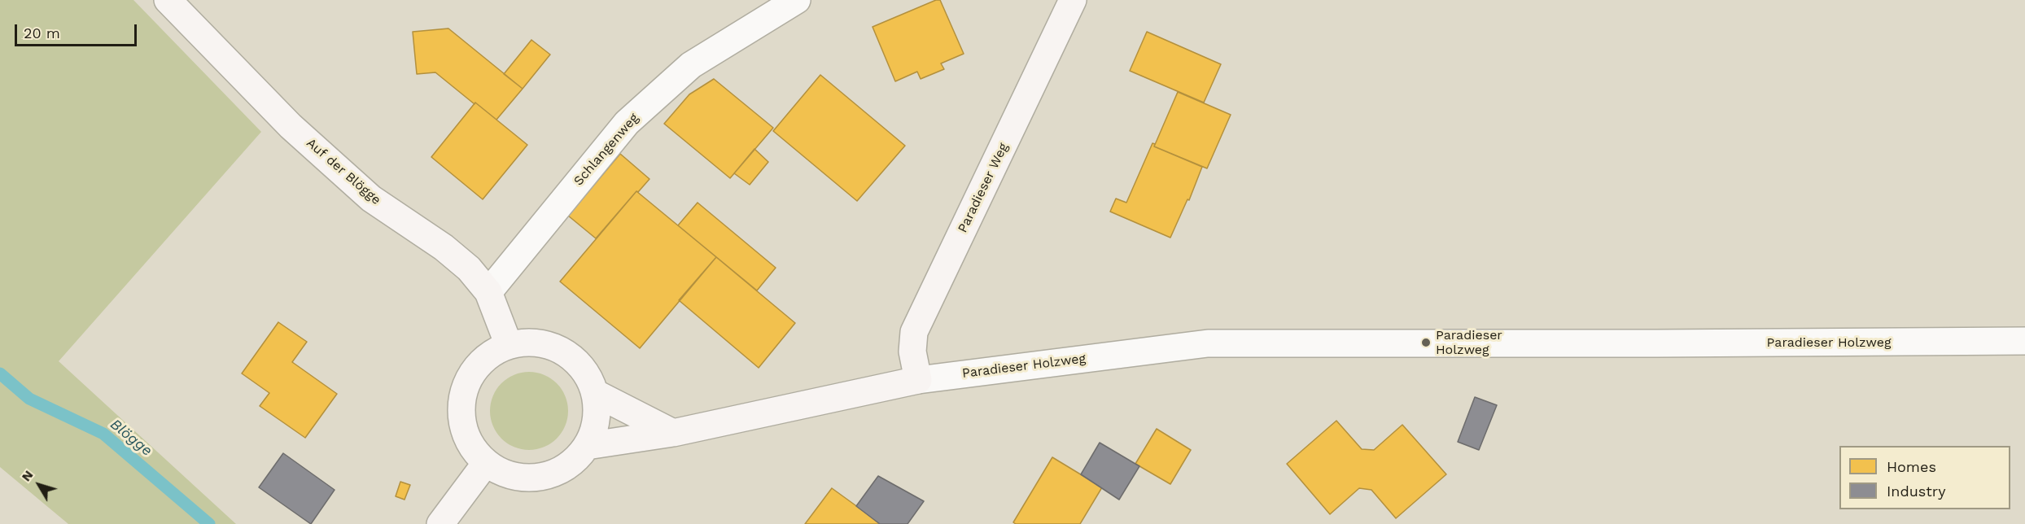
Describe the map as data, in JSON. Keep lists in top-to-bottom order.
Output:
{
  "streets": {
    "street": [
      "Schlangenweg",
      "Auf der Blögge",
      "Paradieser Weg",
      "Paradieser Holzweg"
    ]
  },
  "crossings": [
    ["Schlangenweg", "Auf der Blögge"],
    ["Auf der Blögge", "Paradieser Holzweg"],
    ["Paradieser Weg", "Paradieser Holzweg"]
  ],
  "water": ["Blögge"],
  "places": ["Paradieser Holzweg"],
  "legend": ["Homes", "Industry"],
  "scale_bar": "20 m",
  "north": "top left"
}
